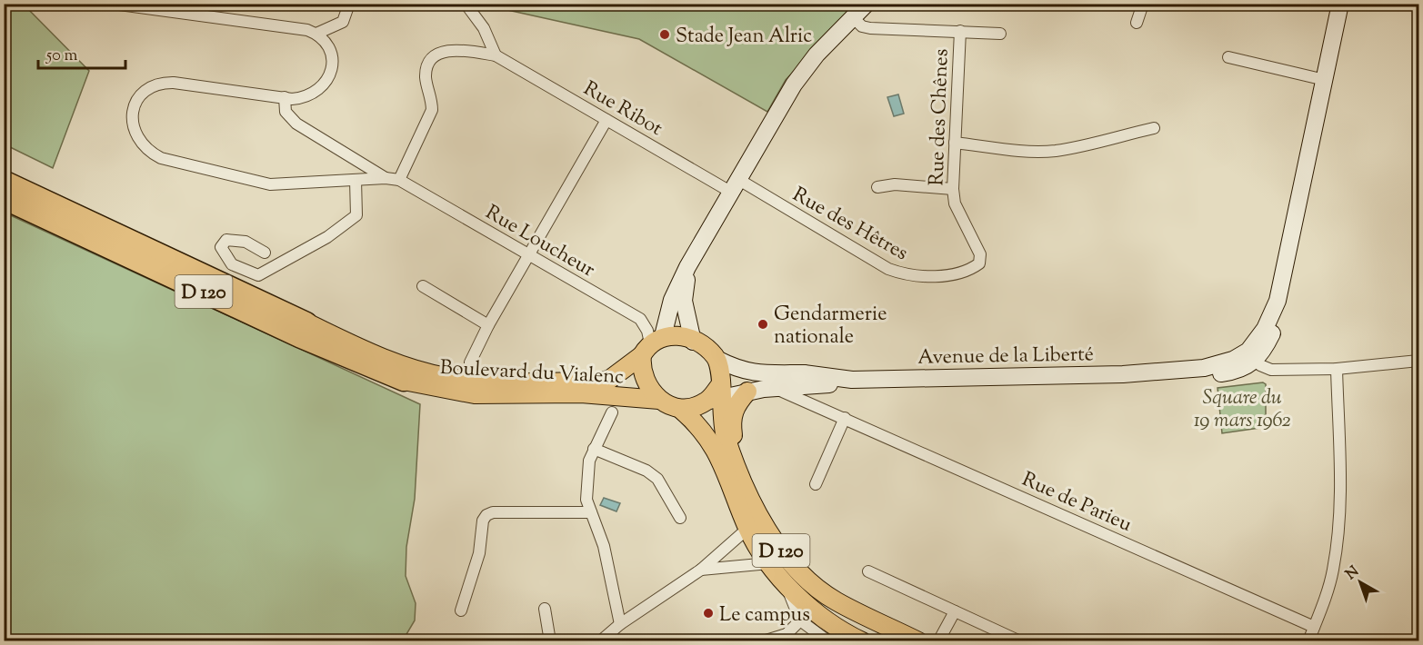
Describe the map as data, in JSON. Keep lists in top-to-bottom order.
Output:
{
  "streets": {
    "highway": ["D 120"],
    "main road": ["Boulevard du Vialenc"],
    "street": [
      "Rue Ribot",
      "Rue des Chênes",
      "Rue des Hêtres",
      "Rue Loucheur",
      "Avenue de la Liberté",
      "Rue de Parieu"
    ]
  },
  "crossings": [
    ["Rue Ribot", "Rue des Hêtres"],
    ["Rue des Chênes", "Rue des Hêtres"],
    ["Rue Loucheur", "D 120"],
    ["Rue Loucheur", "Avenue de la Liberté"],
    ["Rue Loucheur", "Boulevard du Vialenc"],
    ["D 120", "Avenue de la Liberté"],
    ["D 120", "Boulevard du Vialenc"],
    ["Avenue de la Liberté", "Boulevard du Vialenc"],
    ["Avenue de la Liberté", "Rue de Parieu"]
  ],
  "parks": ["Square du 19 mars 1962"],
  "places": ["Stade Jean Alric", "Gendarmerie nationale", "Le campus"],
  "scale_bar": "50 m",
  "north": "top left"
}
